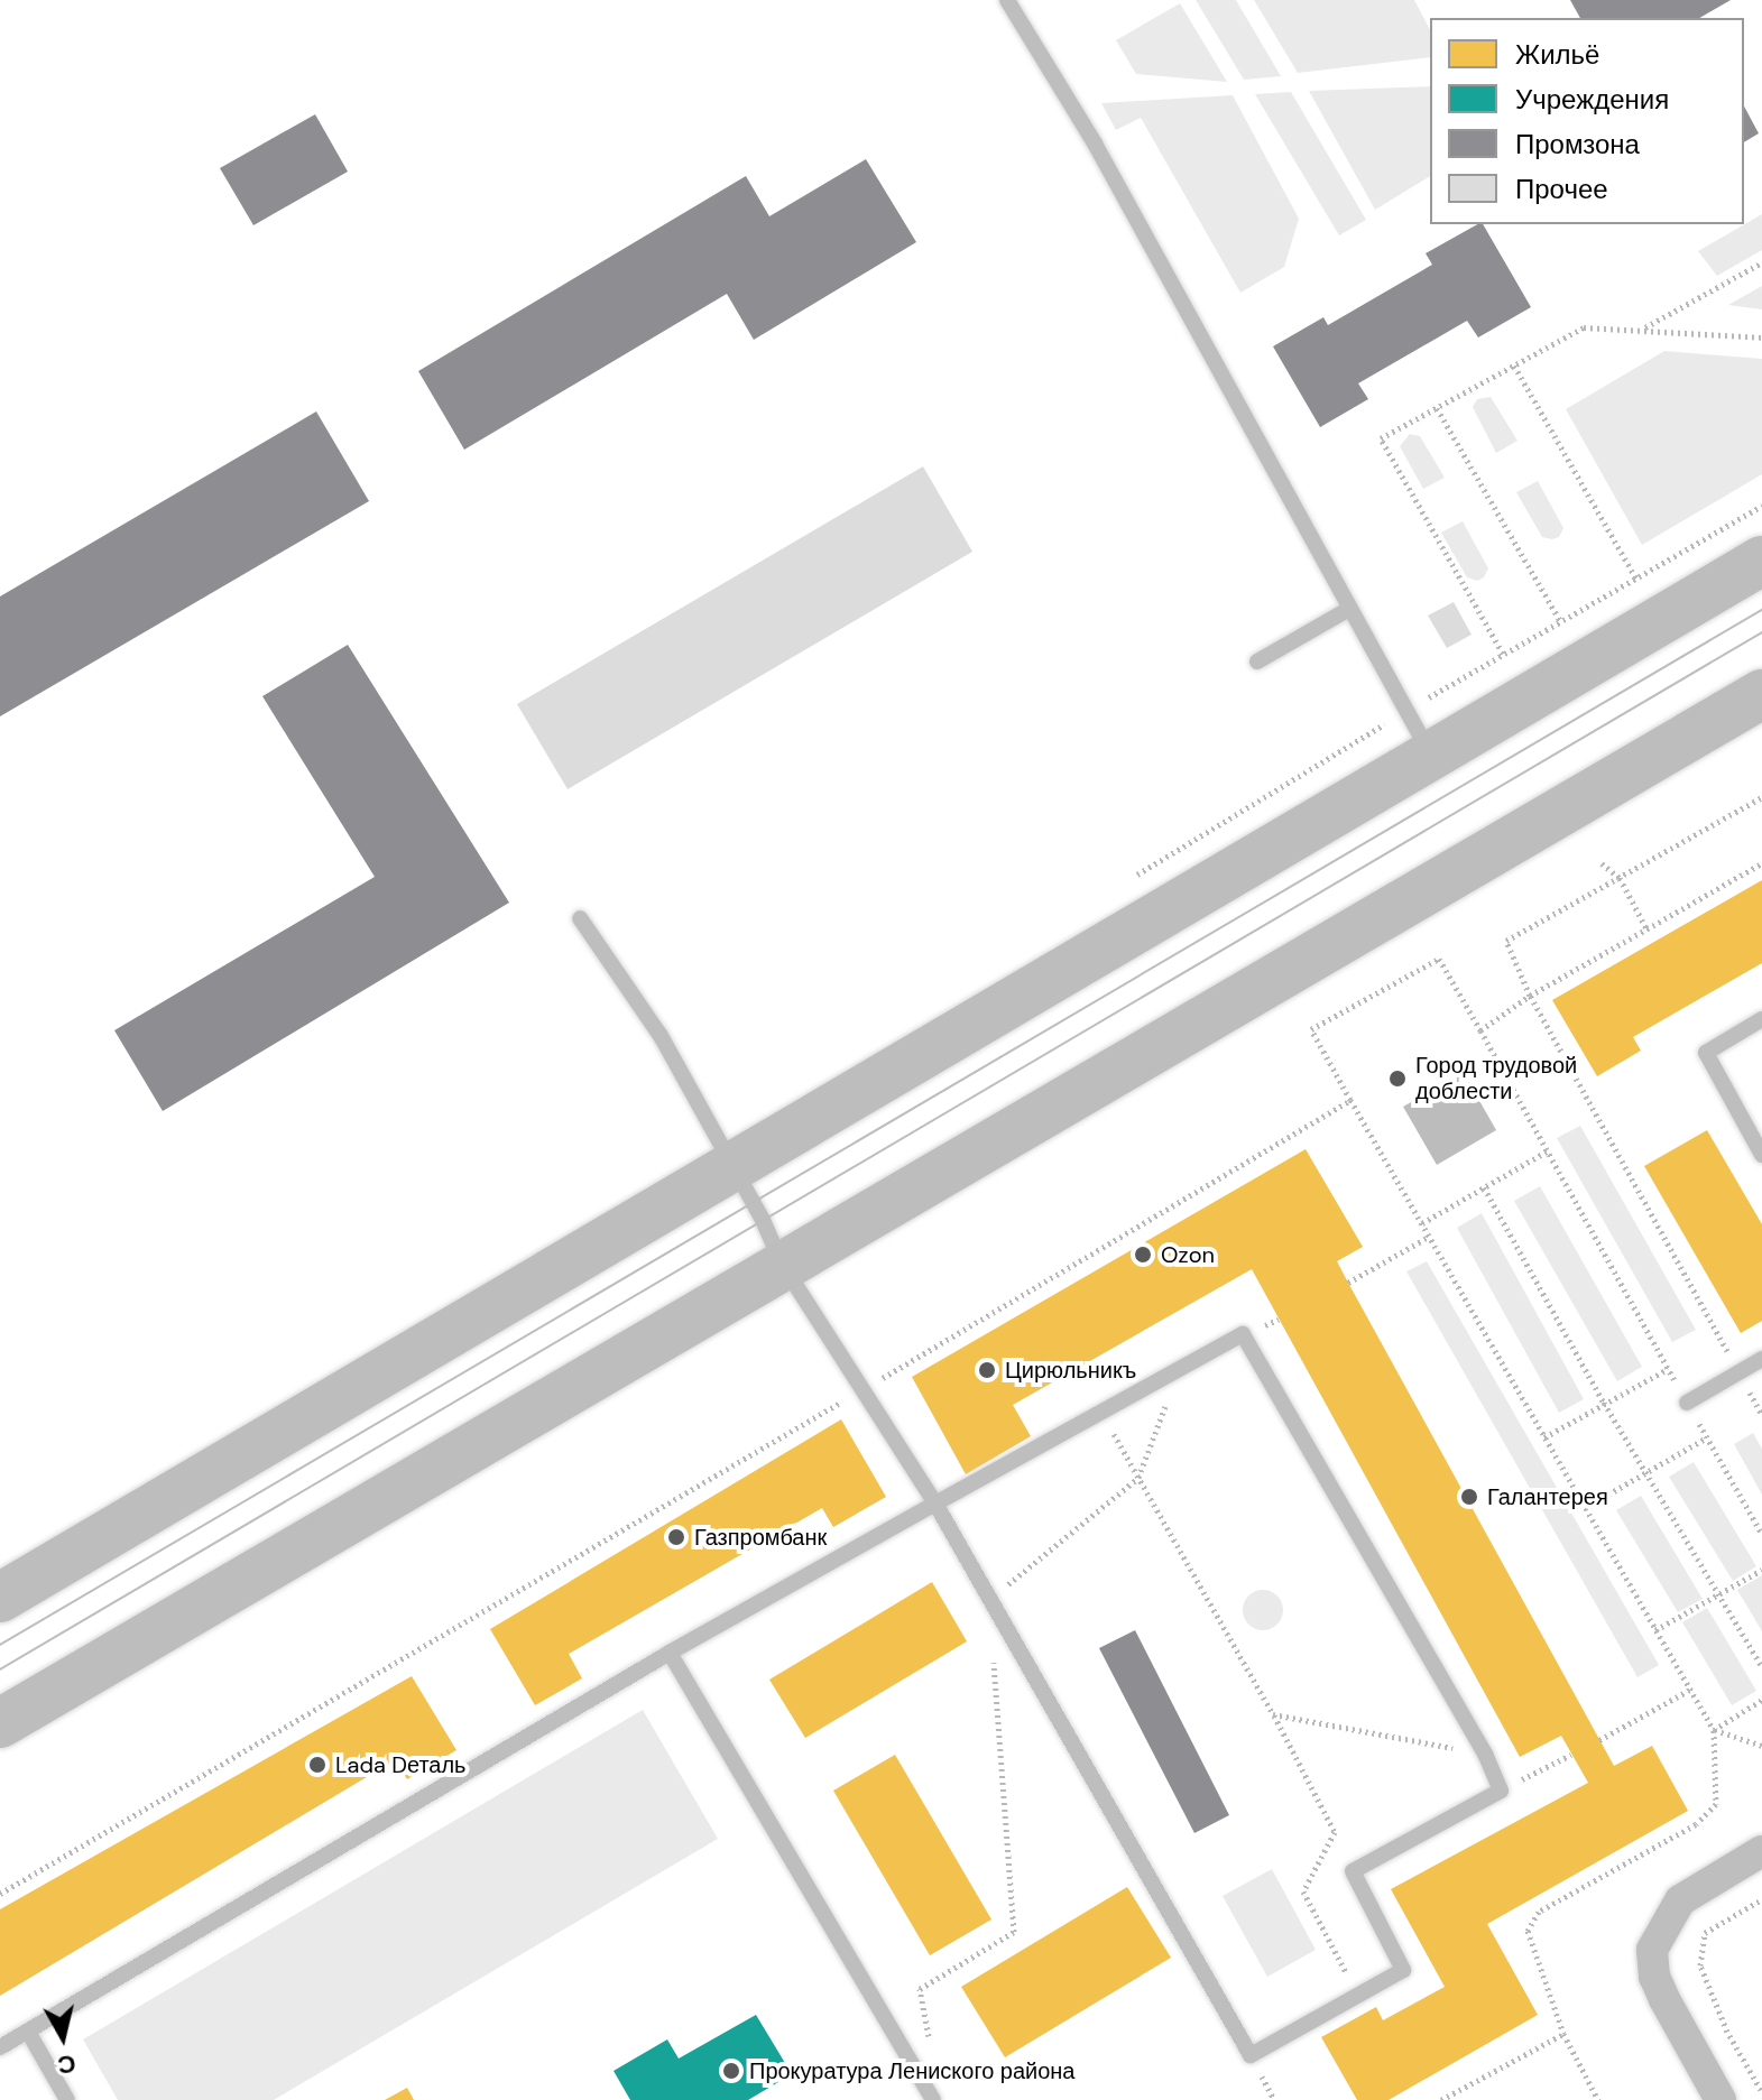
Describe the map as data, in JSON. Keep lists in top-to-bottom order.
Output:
{
  "places": [
    "Город трудовой доблести",
    "Ozon",
    "Цирюльникъ",
    "Галантерея",
    "Газпромбанк",
    "Lada Dеталь",
    "Прокуратура Лениского района"
  ],
  "legend": [
    "Жильё",
    "Учреждения",
    "Промзона",
    "Прочее"
  ],
  "north": "bottom"
}
